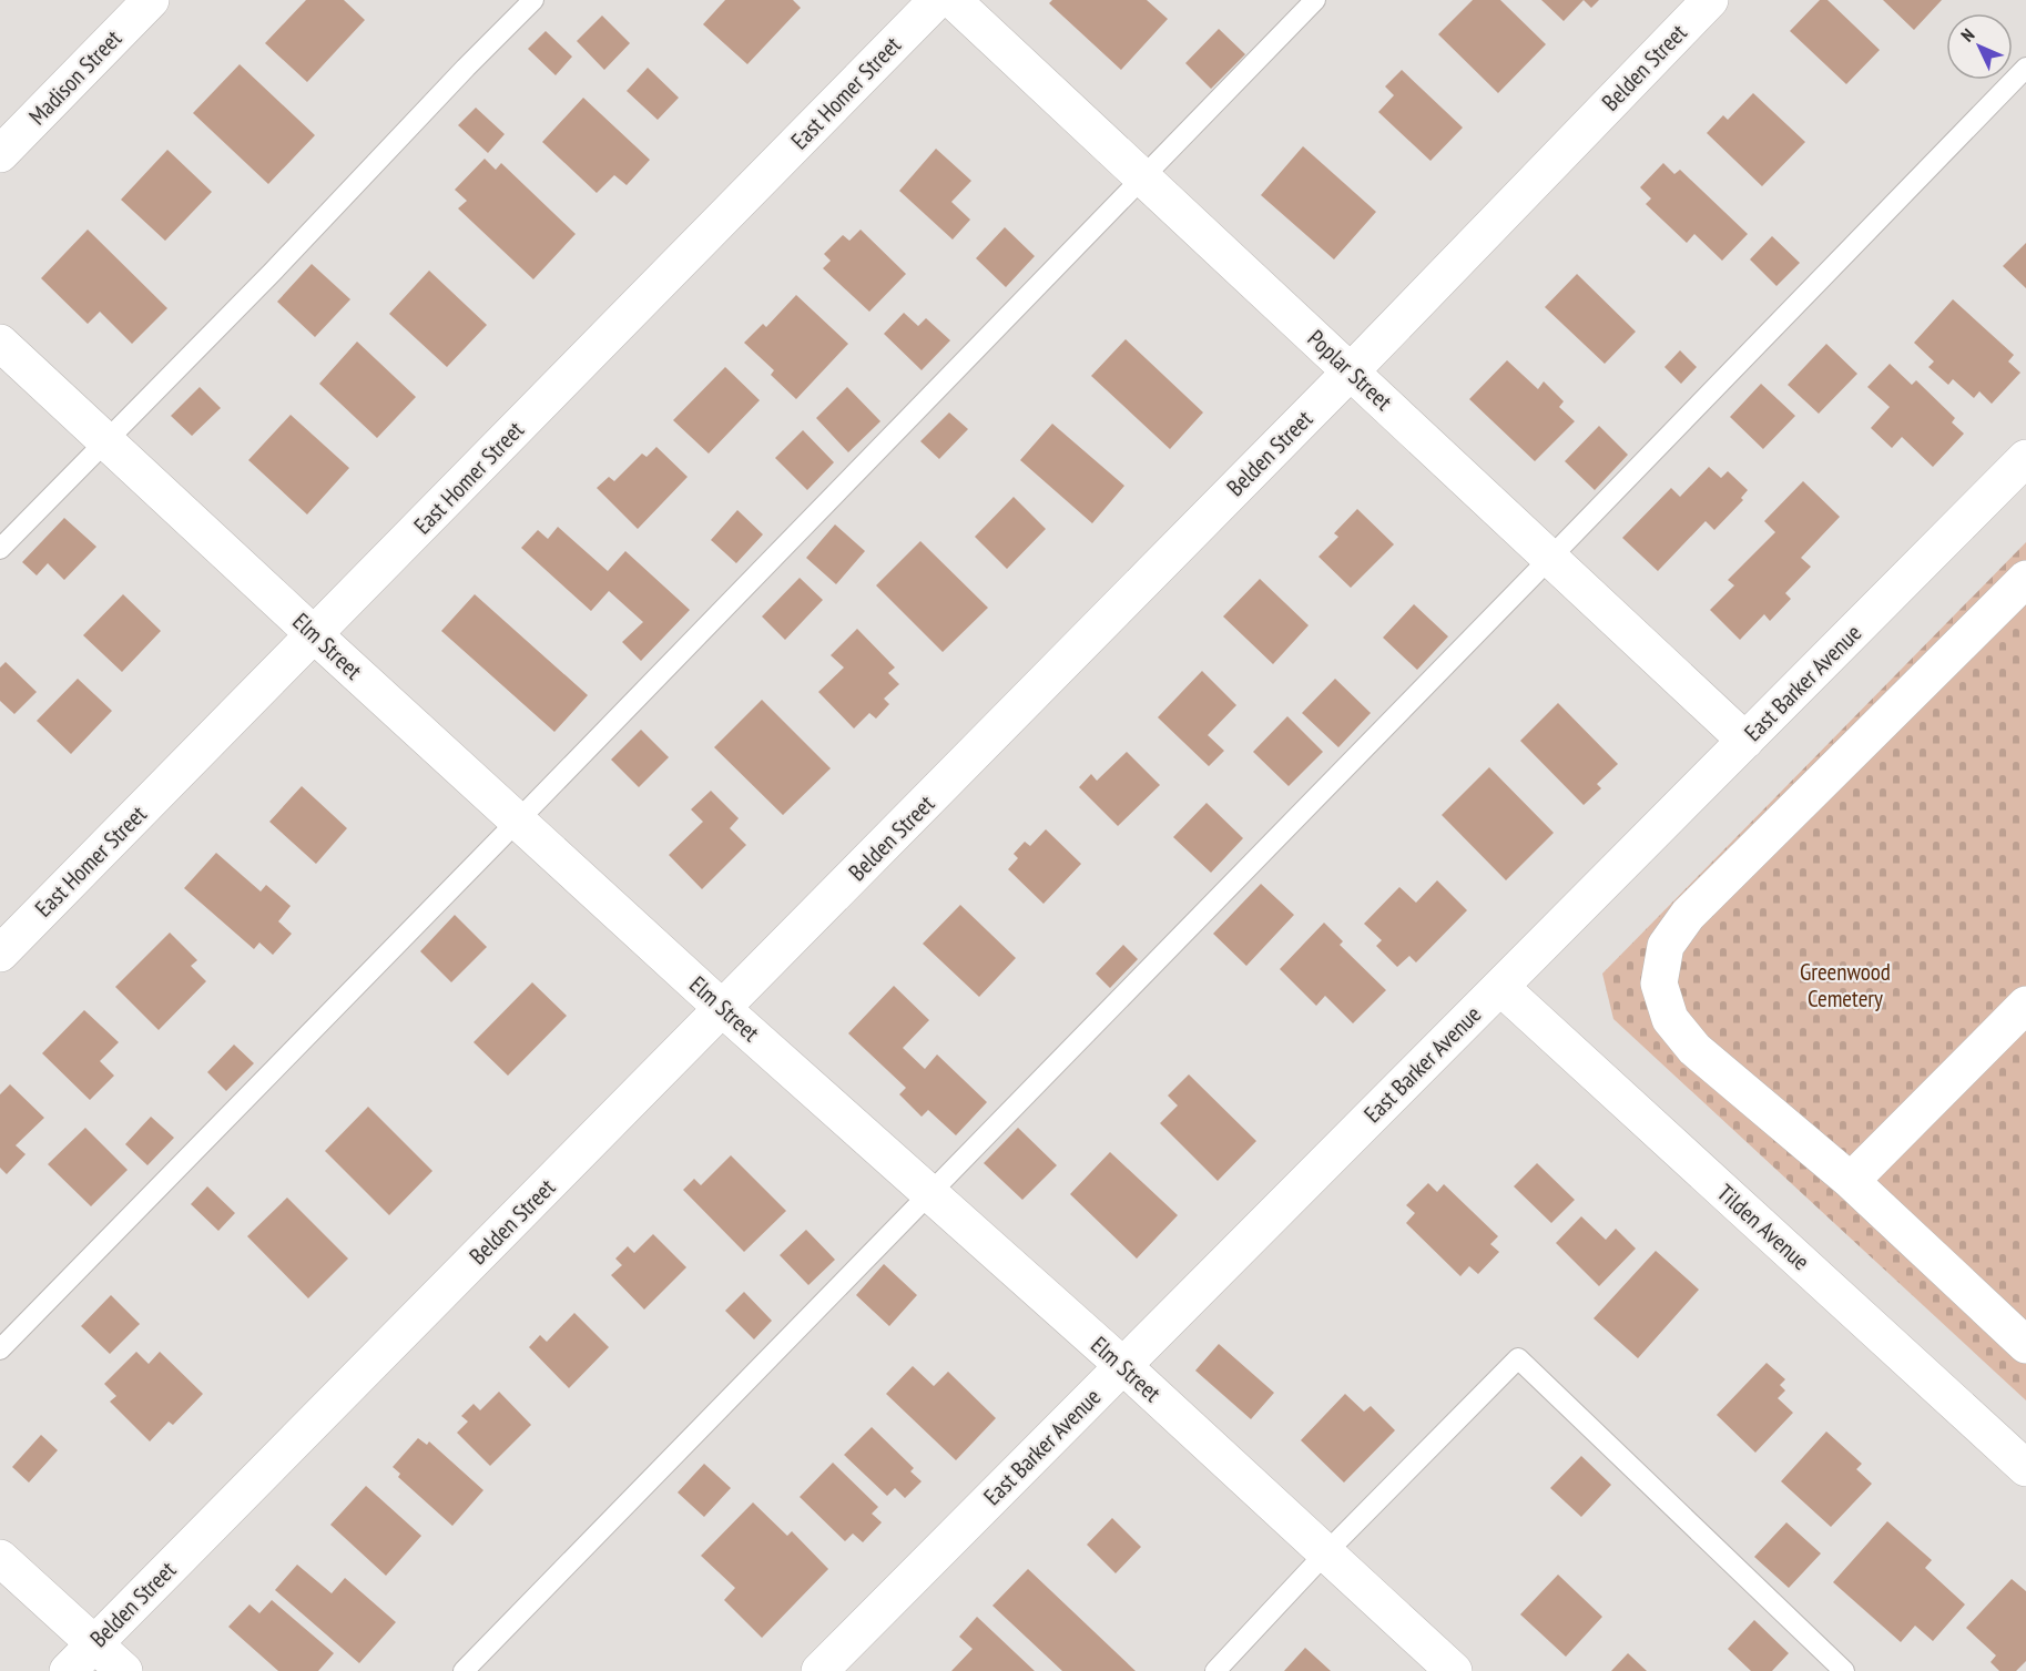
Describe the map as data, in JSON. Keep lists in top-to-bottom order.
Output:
{
  "streets": {
    "street": [
      "Belden Street",
      "Madison Street",
      "East Homer Street",
      "Poplar Street",
      "Elm Street",
      "East Barker Avenue",
      "Tilden Avenue"
    ]
  },
  "crossings": [
    ["Belden Street", "Poplar Street"],
    ["Belden Street", "Elm Street"],
    ["East Homer Street", "Elm Street"],
    ["Poplar Street", "East Barker Avenue"],
    ["Elm Street", "East Barker Avenue"],
    ["East Barker Avenue", "Tilden Avenue"]
  ],
  "parks": ["Greenwood Cemetery"],
  "north": "top left"
}
